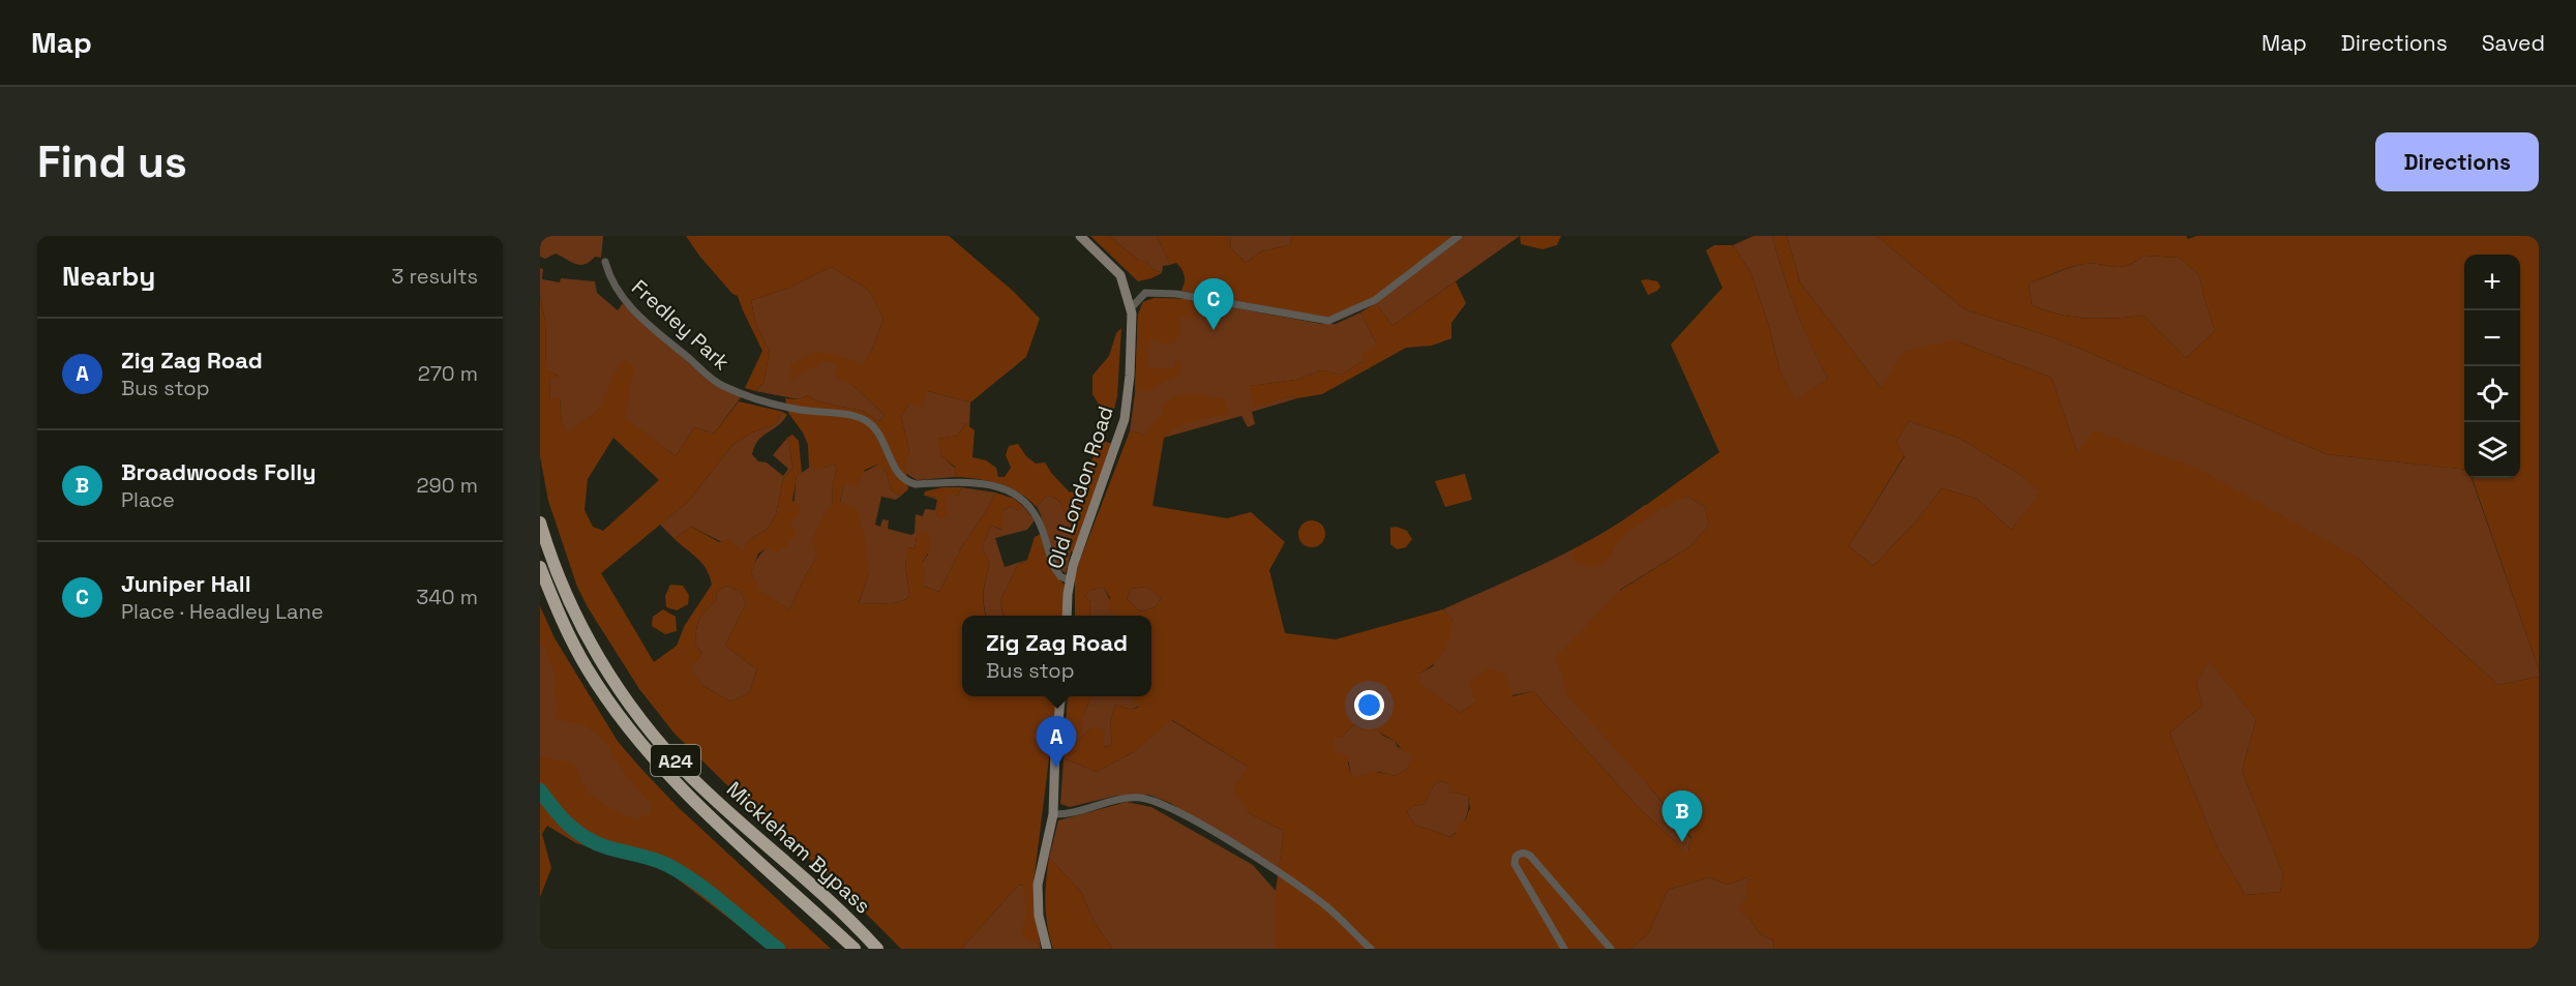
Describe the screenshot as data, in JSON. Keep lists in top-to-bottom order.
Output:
{
  "streets": {
    "highway": ["A24", "Mickleham Bypass"],
    "main road": ["Old London Road"],
    "street": ["Fredley Park"]
  },
  "crossings": [
    ["Fredley Park", "Old London Road"]
  ],
  "page": {
    "header": "Map",
    "nav": ["Map", "Directions", "Saved"],
    "buttons": "Directions",
    "title": "Find us",
    "heading": ["Nearby", "3 results"],
    "map_buttons": ["+", "−"],
    "pins": ["C", "A", "B"],
    "list": [
      {
        "mark": "A",
        "name": "Zig Zag Road",
        "note": "Bus stop",
        "value": "270 m"
      },
      {
        "mark": "B",
        "name": "Broadwoods Folly",
        "note": "Place",
        "value": "290 m"
      },
      {
        "mark": "C",
        "name": "Juniper Hall",
        "note": "Place · Headley Lane",
        "value": "340 m"
      }
    ],
    "popup": ["Zig Zag Road", "Bus stop"]
  }
}
